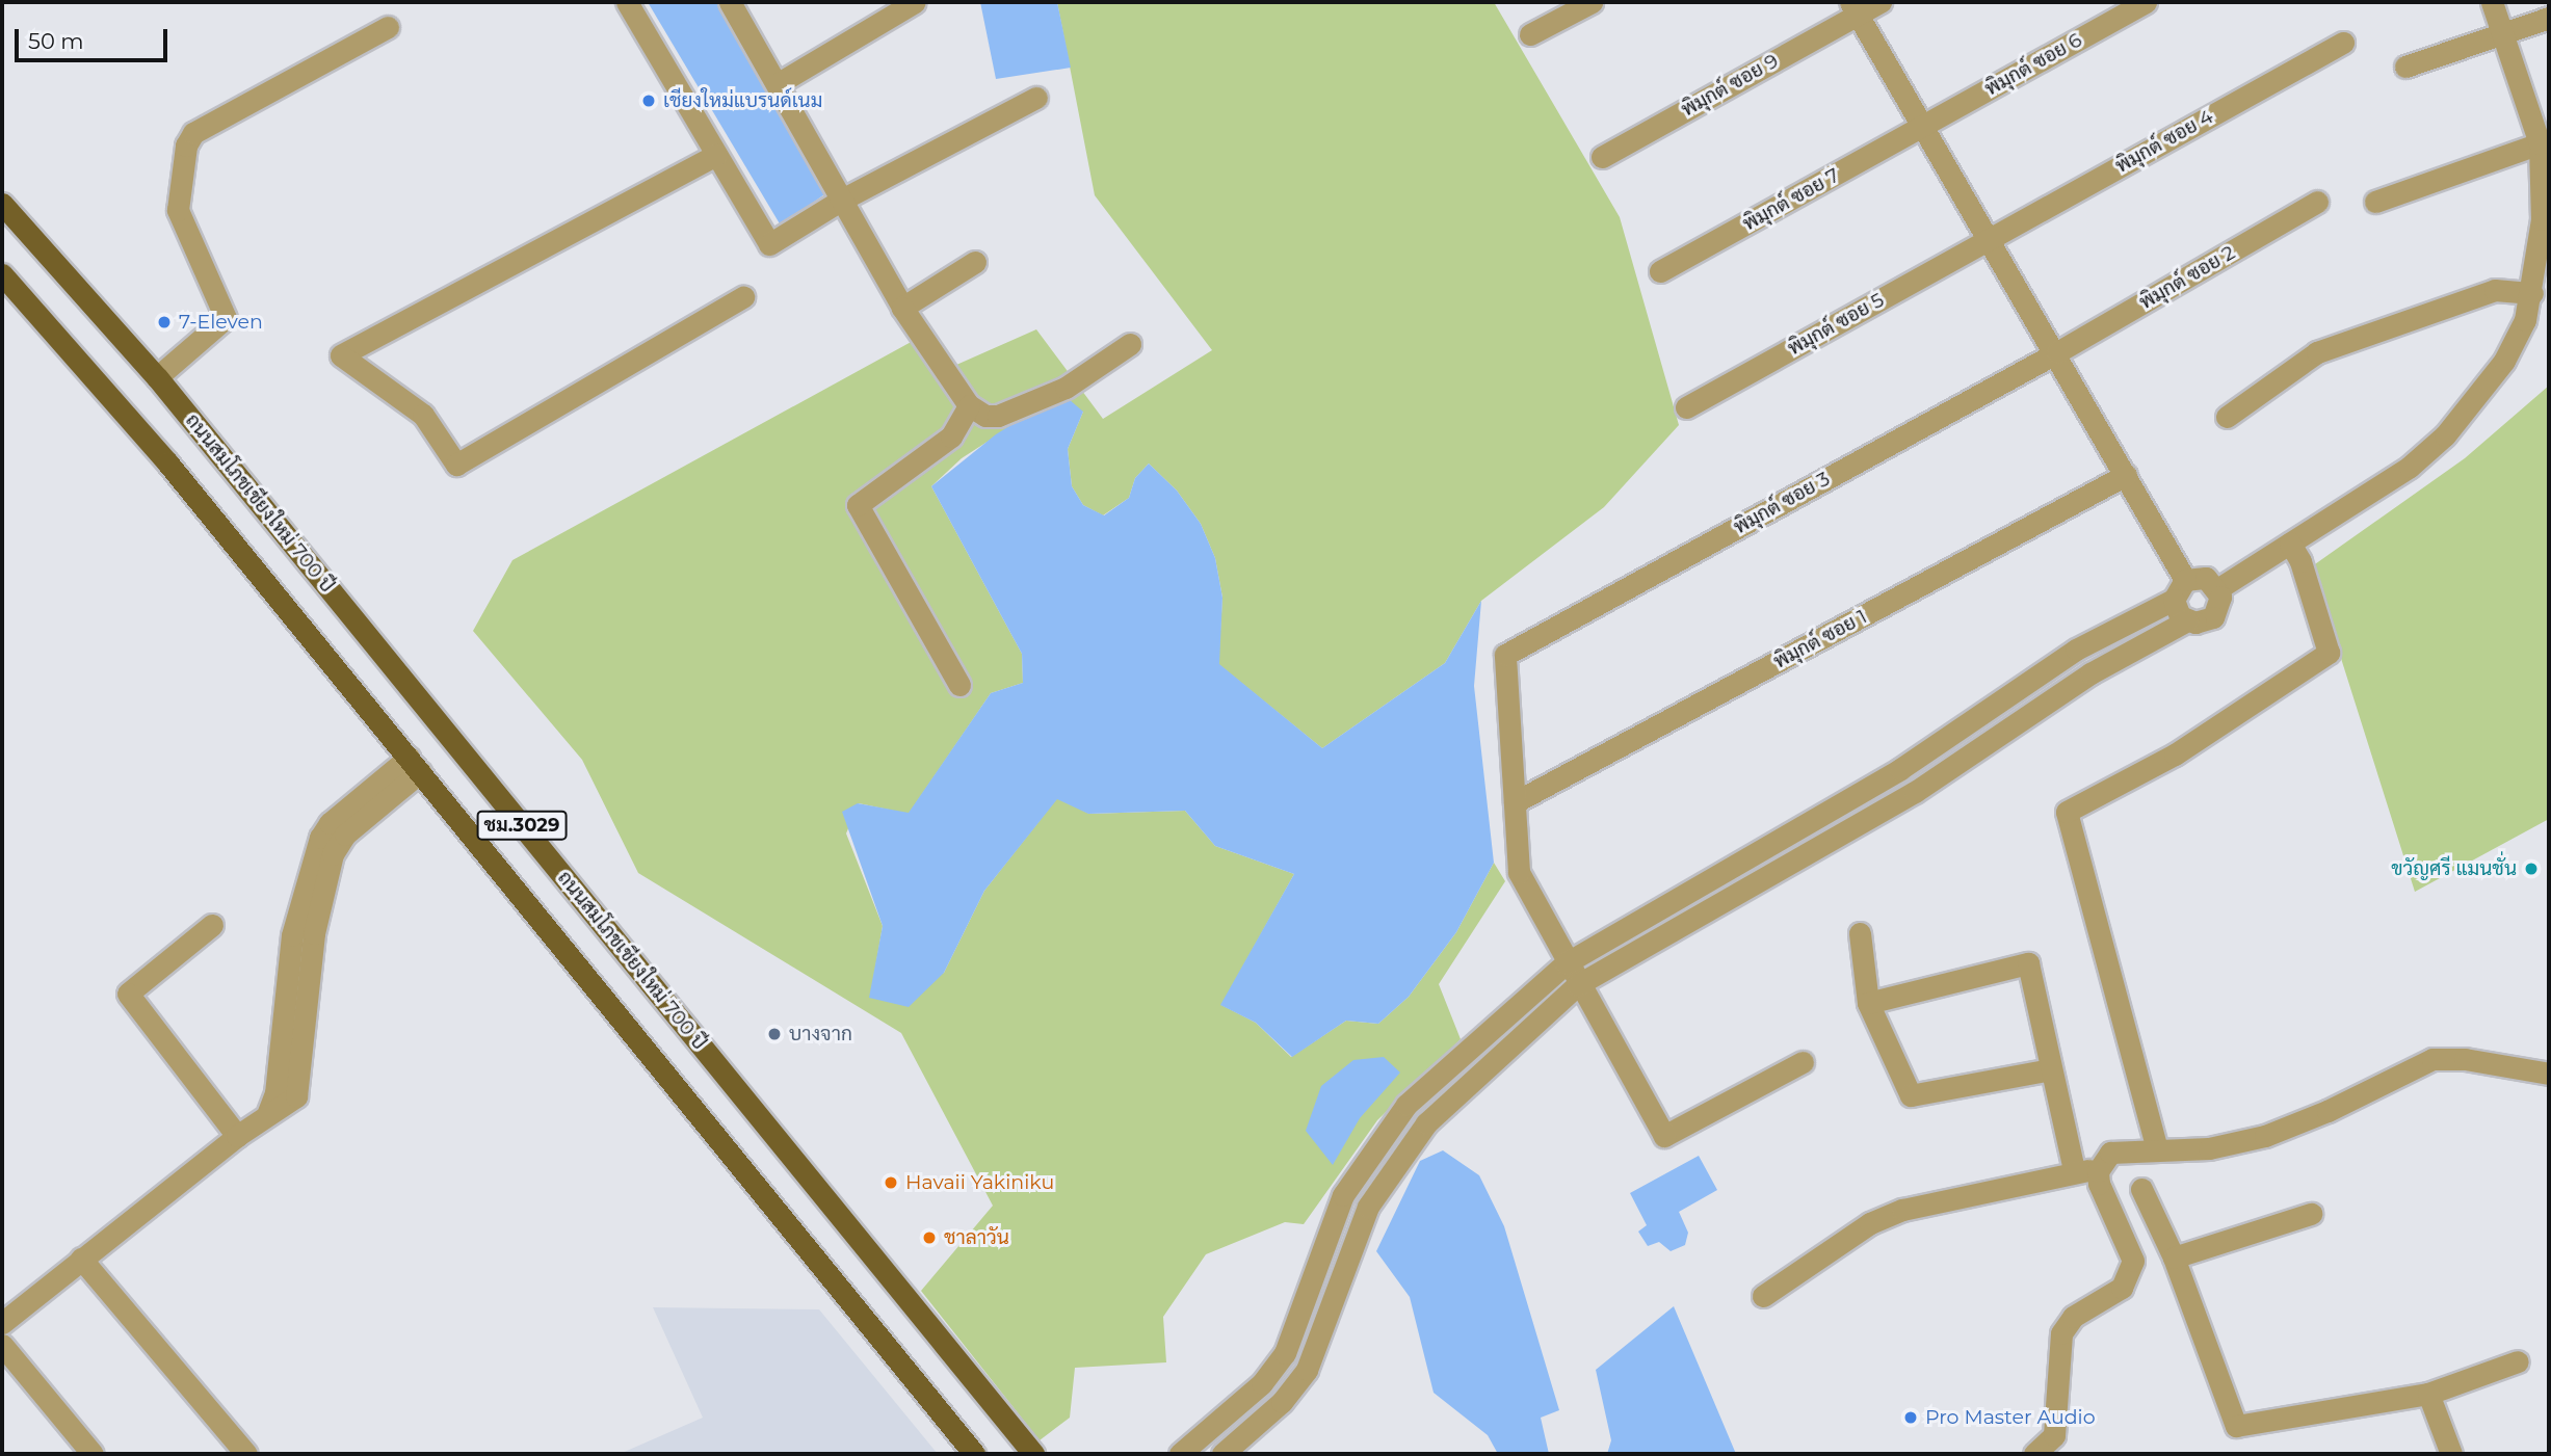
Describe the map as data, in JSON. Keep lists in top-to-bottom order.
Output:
{
  "streets": {
    "main road": ["ถนนสมโภชเชียงใหม่ 700 ปี", "ชม.3029"],
    "street": [
      "พิมุกต์ ซอย 6",
      "พิมุกต์ ซอย 9",
      "พิมุกต์ ซอย 4",
      "พิมุกต์ ซอย 7",
      "พิมุกต์ ซอย 2",
      "พิมุกต์ ซอย 5",
      "พิมุกต์ ซอย 3",
      "พิมุกต์ ซอย 1"
    ]
  },
  "crossings": [
    ["พิมุกต์ ซอย 6", "พิมุกต์ ซอย 7"],
    ["พิมุกต์ ซอย 4", "พิมุกต์ ซอย 5"],
    ["พิมุกต์ ซอย 2", "พิมุกต์ ซอย 3"],
    ["พิมุกต์ ซอย 3", "พิมุกต์ ซอย 1"]
  ],
  "places": [
    "เชียงใหม่แบรนด์เนม",
    "7-Eleven",
    "ขวัญศรี แมนชั่น",
    "บางจาก",
    "Havaii Yakiniku",
    "ชาลาวัน",
    "Pro Master Audio"
  ],
  "scale_bar": "50 m"
}
